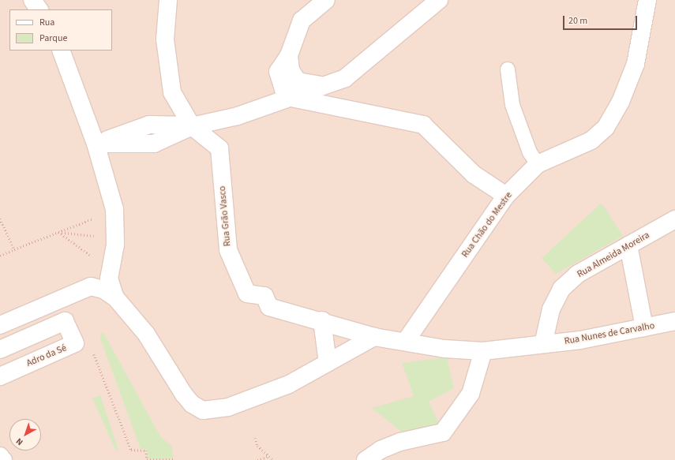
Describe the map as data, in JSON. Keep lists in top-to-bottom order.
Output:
{
  "streets": {
    "street": [
      "Rua Grão Vasco",
      "Rua Chão do Mestre",
      "Rua Almeida Moreira",
      "Rua Nunes de Carvalho",
      "Adro da Sé"
    ]
  },
  "crossings": [
    ["Rua Almeida Moreira", "Rua Nunes de Carvalho"]
  ],
  "legend": ["Rua", "Parque"],
  "scale_bar": "20 m",
  "north": "bottom left"
}
